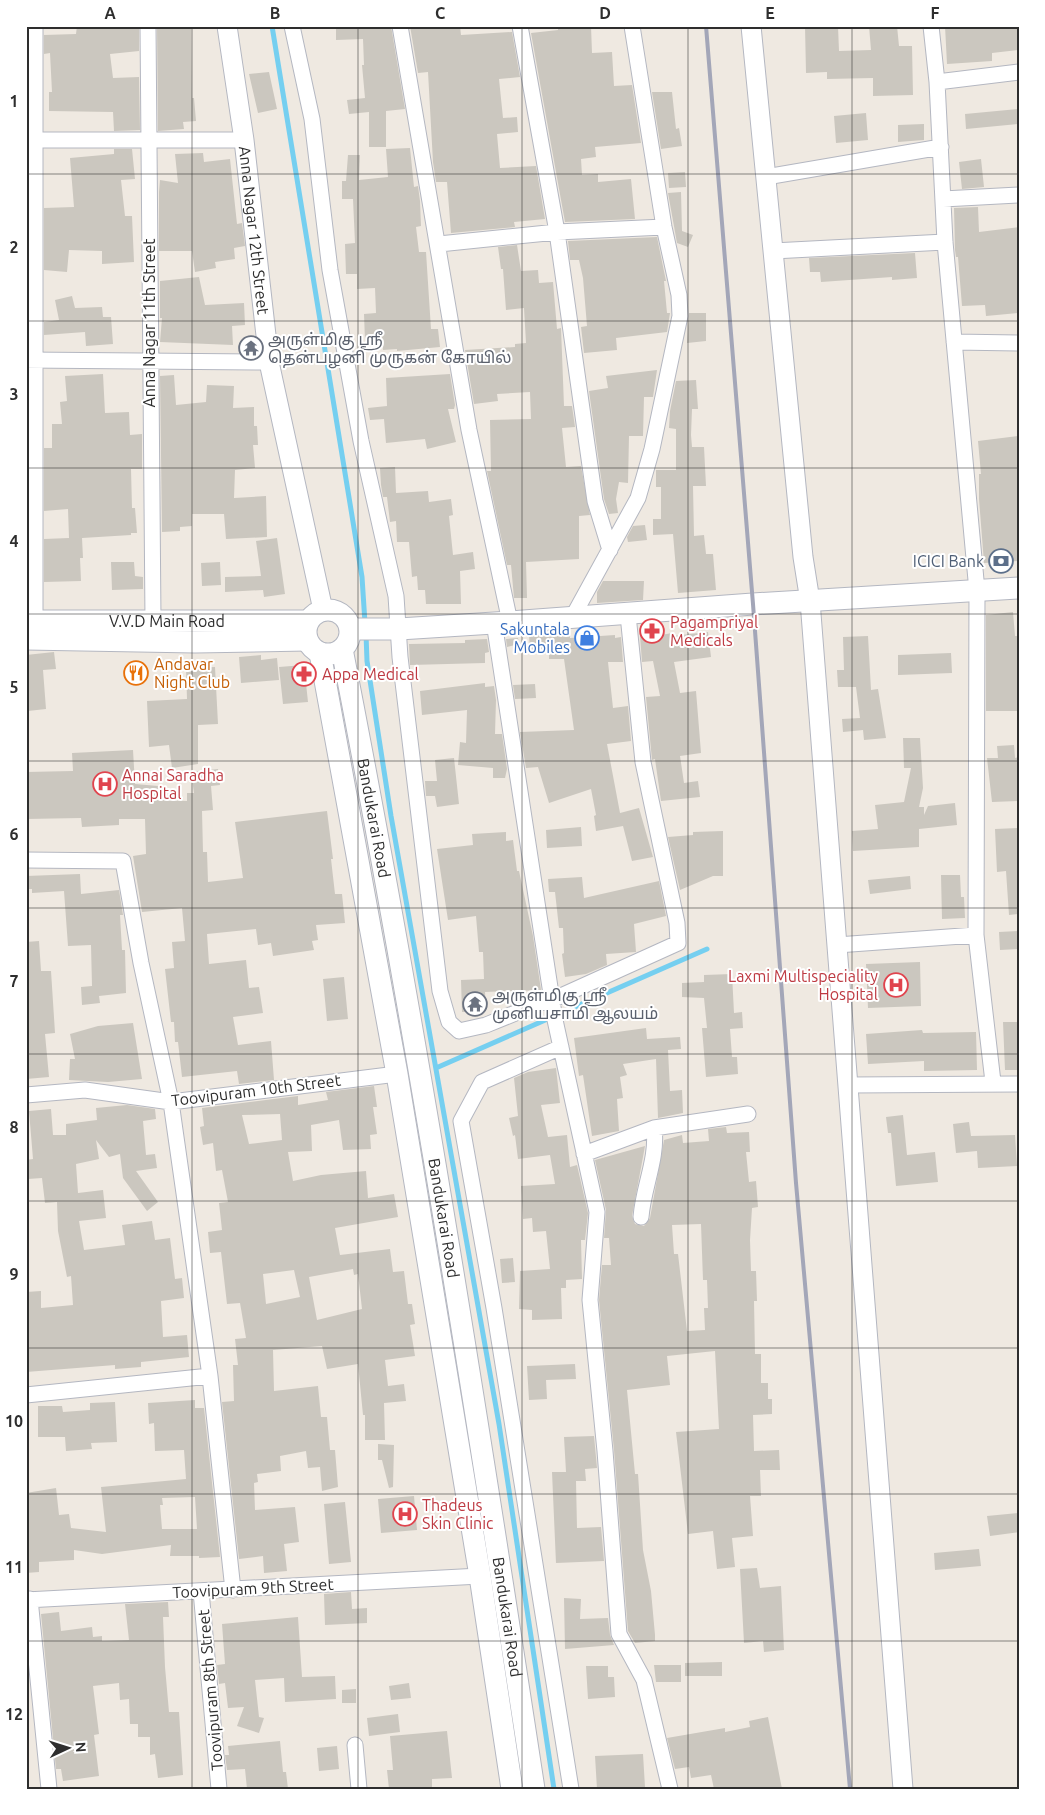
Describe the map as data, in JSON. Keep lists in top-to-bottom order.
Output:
{
  "streets": {
    "main road": ["V.V.D Main Road", "Bandukarai Road"],
    "street": [
      "Anna Nagar 12th Street",
      "Anna Nagar 11th Street",
      "Toovipuram 10th Street",
      "Toovipuram 9th Street",
      "Toovipuram 8th Street"
    ]
  },
  "crossings": [
    ["Anna Nagar 12th Street", "V.V.D Main Road"],
    ["Anna Nagar 12th Street", "Bandukarai Road"],
    ["Anna Nagar 11th Street", "V.V.D Main Road"],
    ["V.V.D Main Road", "Bandukarai Road"],
    ["Bandukarai Road", "Toovipuram 10th Street"],
    ["Bandukarai Road", "Toovipuram 9th Street"],
    ["Toovipuram 9th Street", "Toovipuram 8th Street"]
  ],
  "places": {
    "temple": ["அருள்மிகு ஶ்ரீ தென்பழனி முருகன் கோயில்", "அருள்மிகு ஶ்ரீ முனியசாமி ஆலயம்"],
    "bank": ["ICICI Bank"],
    "pharmacy": ["Pagampriyal Medicals", "Appa Medical"],
    "shop": ["Sakuntala Mobiles"],
    "restaurant": ["Andavar Night Club"],
    "hospital": ["Annai Saradha Hospital", "Laxmi Multispeciality Hospital", "Thadeus Skin Clinic"]
  },
  "north": "right",
  "grid": {
    "columns": [
      "A",
      "B",
      "C",
      "D",
      "E",
      "F"
    ],
    "rows": [
      "1",
      "2",
      "3",
      "4",
      "5",
      "6",
      "7",
      "8",
      "9",
      "10",
      "11",
      "12"
    ]
  }
}
